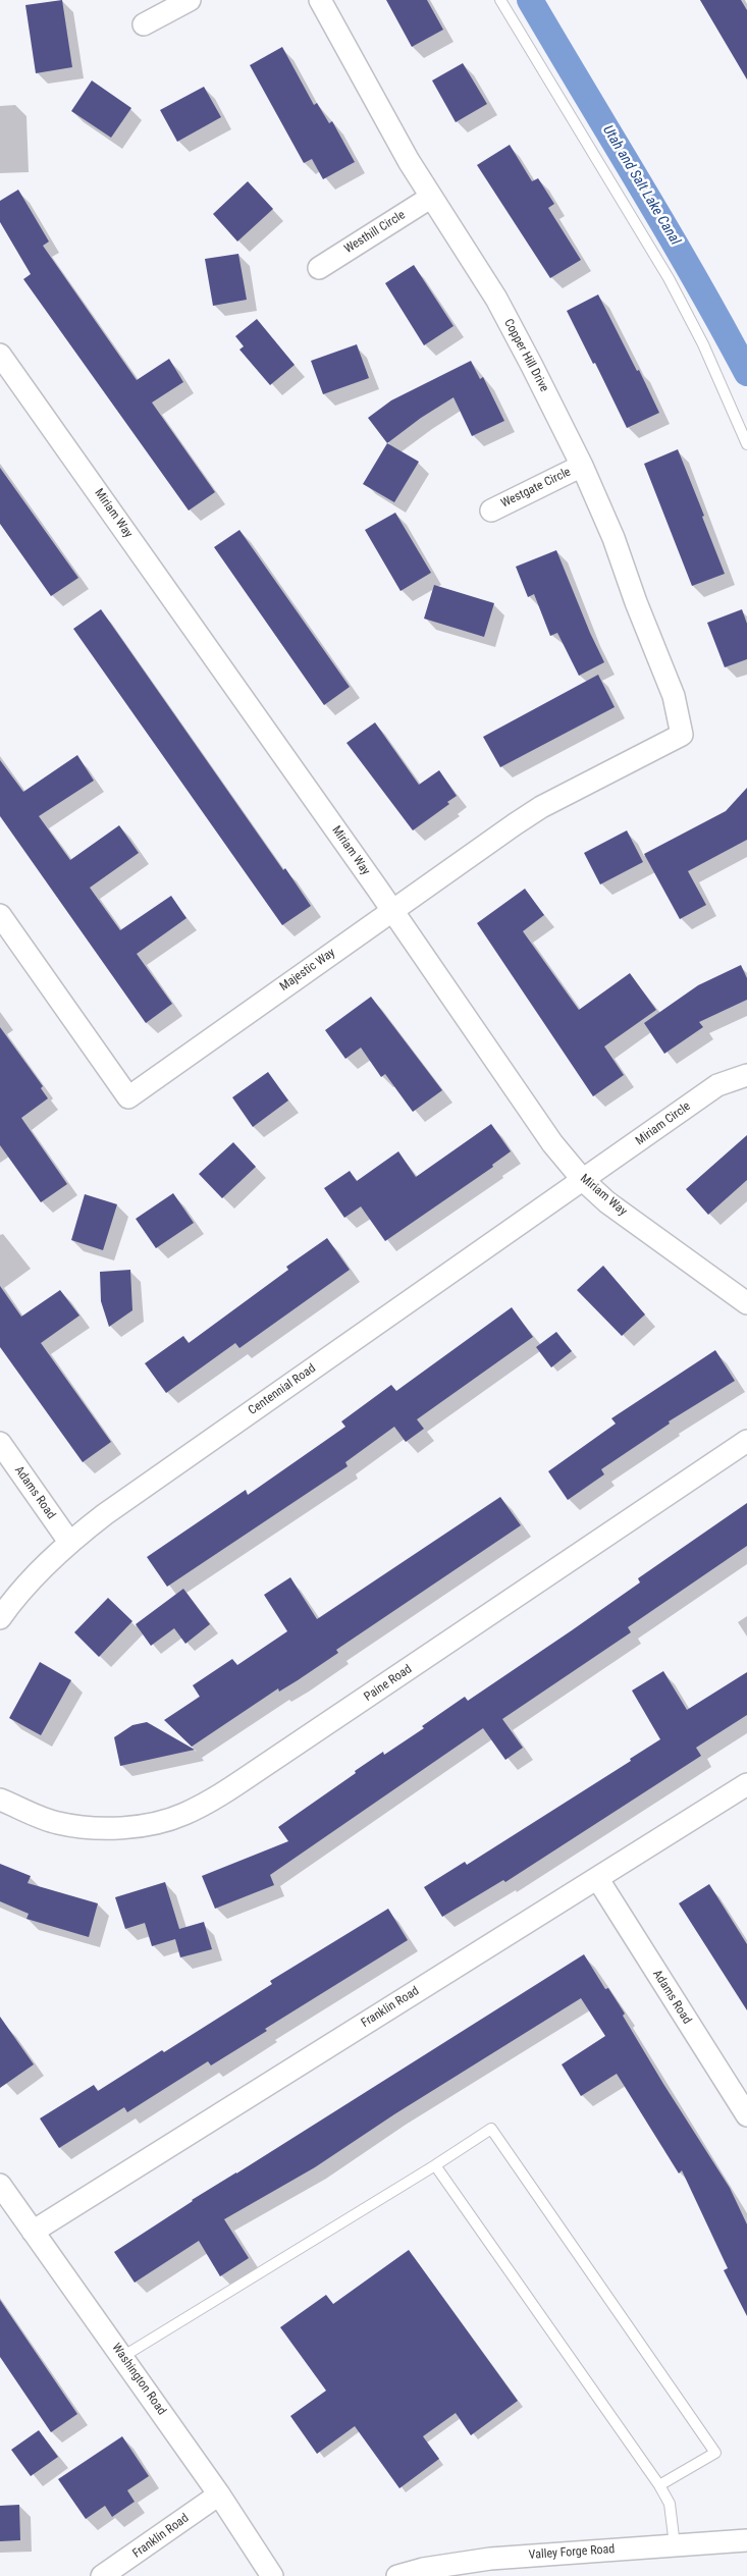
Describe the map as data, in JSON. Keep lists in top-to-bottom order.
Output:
{
  "streets": {
    "street": [
      "Westhill Circle",
      "Copper Hill Drive",
      "Westgate Circle",
      "Miriam Way",
      "Majestic Way",
      "Miriam Circle",
      "Centennial Road",
      "Adams Road",
      "Paine Road",
      "Franklin Road",
      "Washington Road",
      "Valley Forge Road"
    ]
  },
  "crossings": [
    ["Westhill Circle", "Copper Hill Drive"],
    ["Copper Hill Drive", "Westgate Circle"],
    ["Copper Hill Drive", "Majestic Way"],
    ["Miriam Way", "Majestic Way"],
    ["Miriam Way", "Miriam Circle"],
    ["Miriam Way", "Centennial Road"],
    ["Miriam Circle", "Centennial Road"],
    ["Centennial Road", "Adams Road"],
    ["Adams Road", "Franklin Road"],
    ["Franklin Road", "Washington Road"]
  ],
  "water": ["Utah and Salt Lake Canal"]
}
